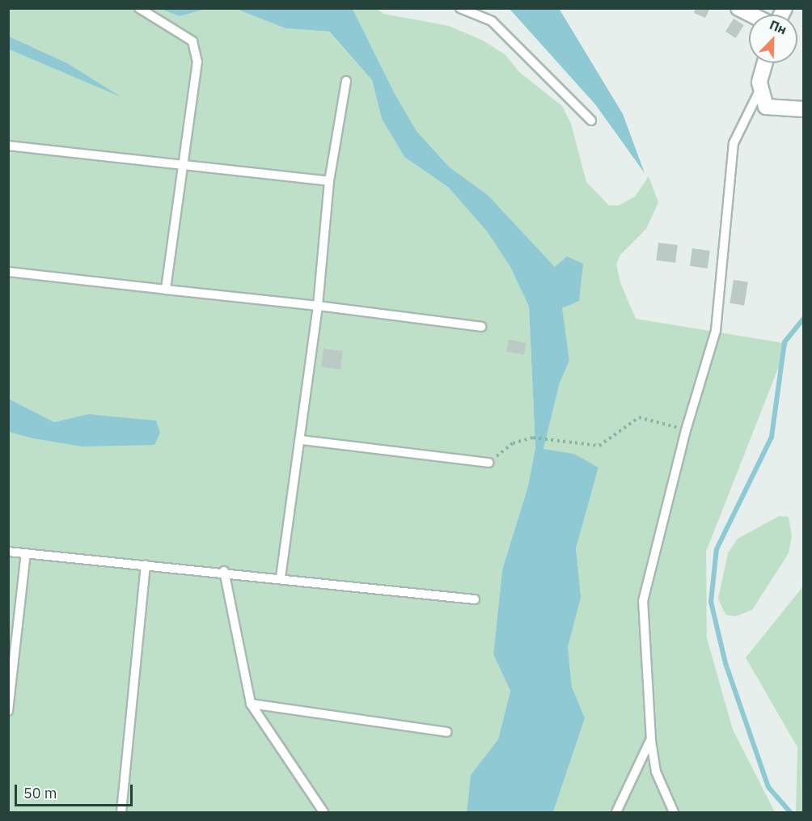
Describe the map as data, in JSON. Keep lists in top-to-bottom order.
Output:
{
  "scale_bar": "50 m",
  "north": "top right"
}
